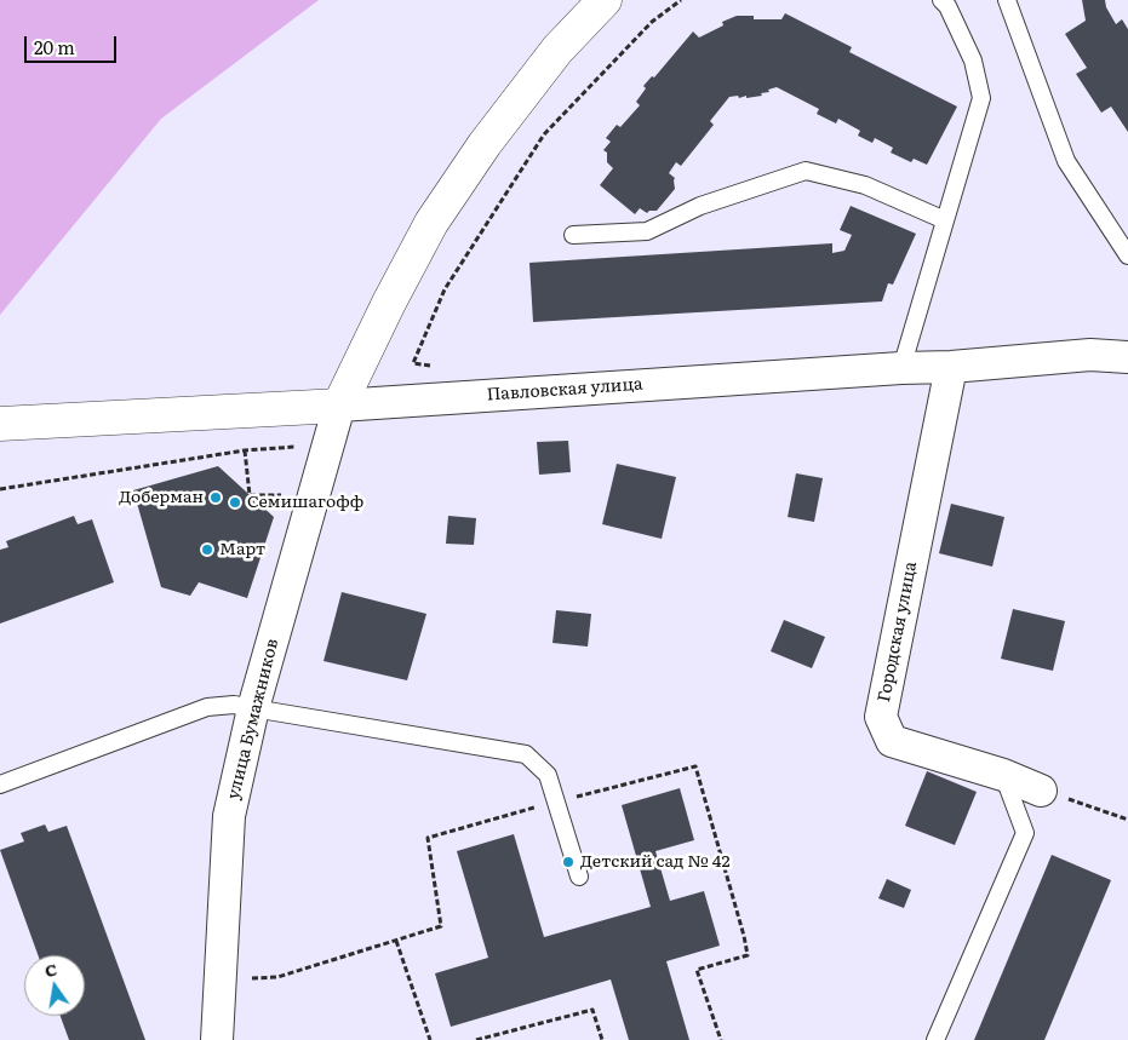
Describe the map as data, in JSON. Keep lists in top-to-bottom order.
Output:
{
  "streets": {
    "street": ["Павловская улица", "Городская улица", "улица Бумажников"]
  },
  "crossings": [
    ["Павловская улица", "Городская улица"],
    ["Павловская улица", "улица Бумажников"]
  ],
  "places": [
    "Доберман",
    "Семишагофф",
    "Март",
    "Детский сад № 42"
  ],
  "scale_bar": "20 m",
  "north": "top"
}
